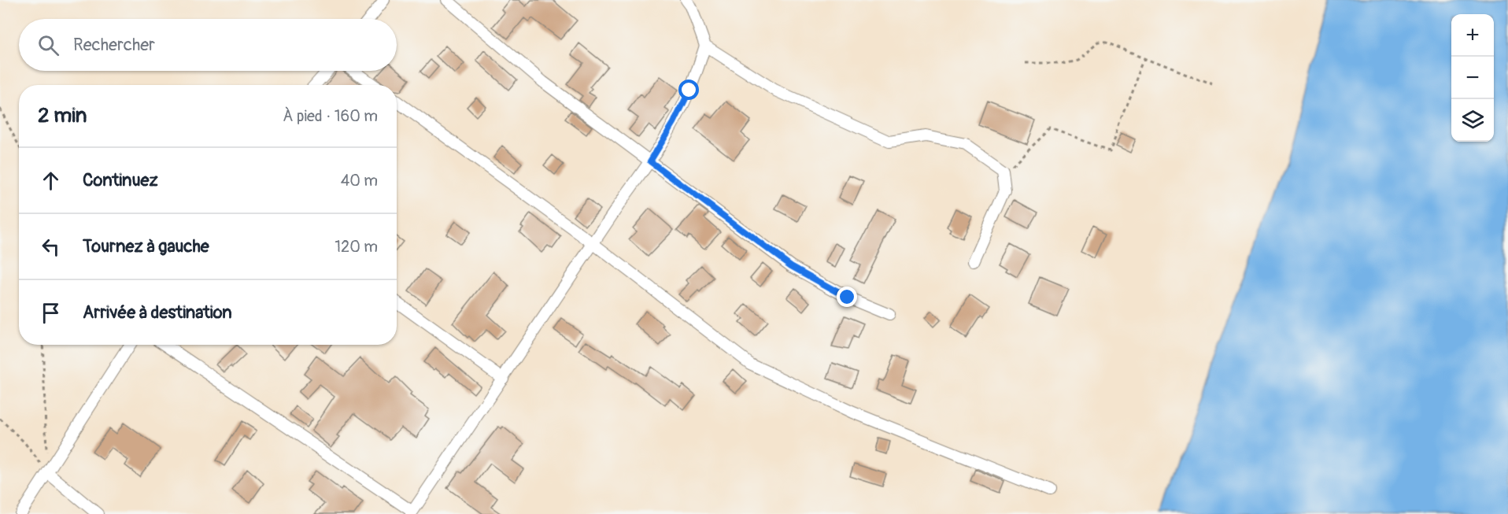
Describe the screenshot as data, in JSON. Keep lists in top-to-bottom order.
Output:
{
  "page": {
    "map_buttons": ["+", "−"],
    "search": "Rechercher",
    "heading": ["2 min", "À pied · 160 m"],
    "list": [
      ["Continuez", "40 m"],
      ["Tournez à gauche", "120 m"],
      "Arrivée à destination"
    ]
  }
}
